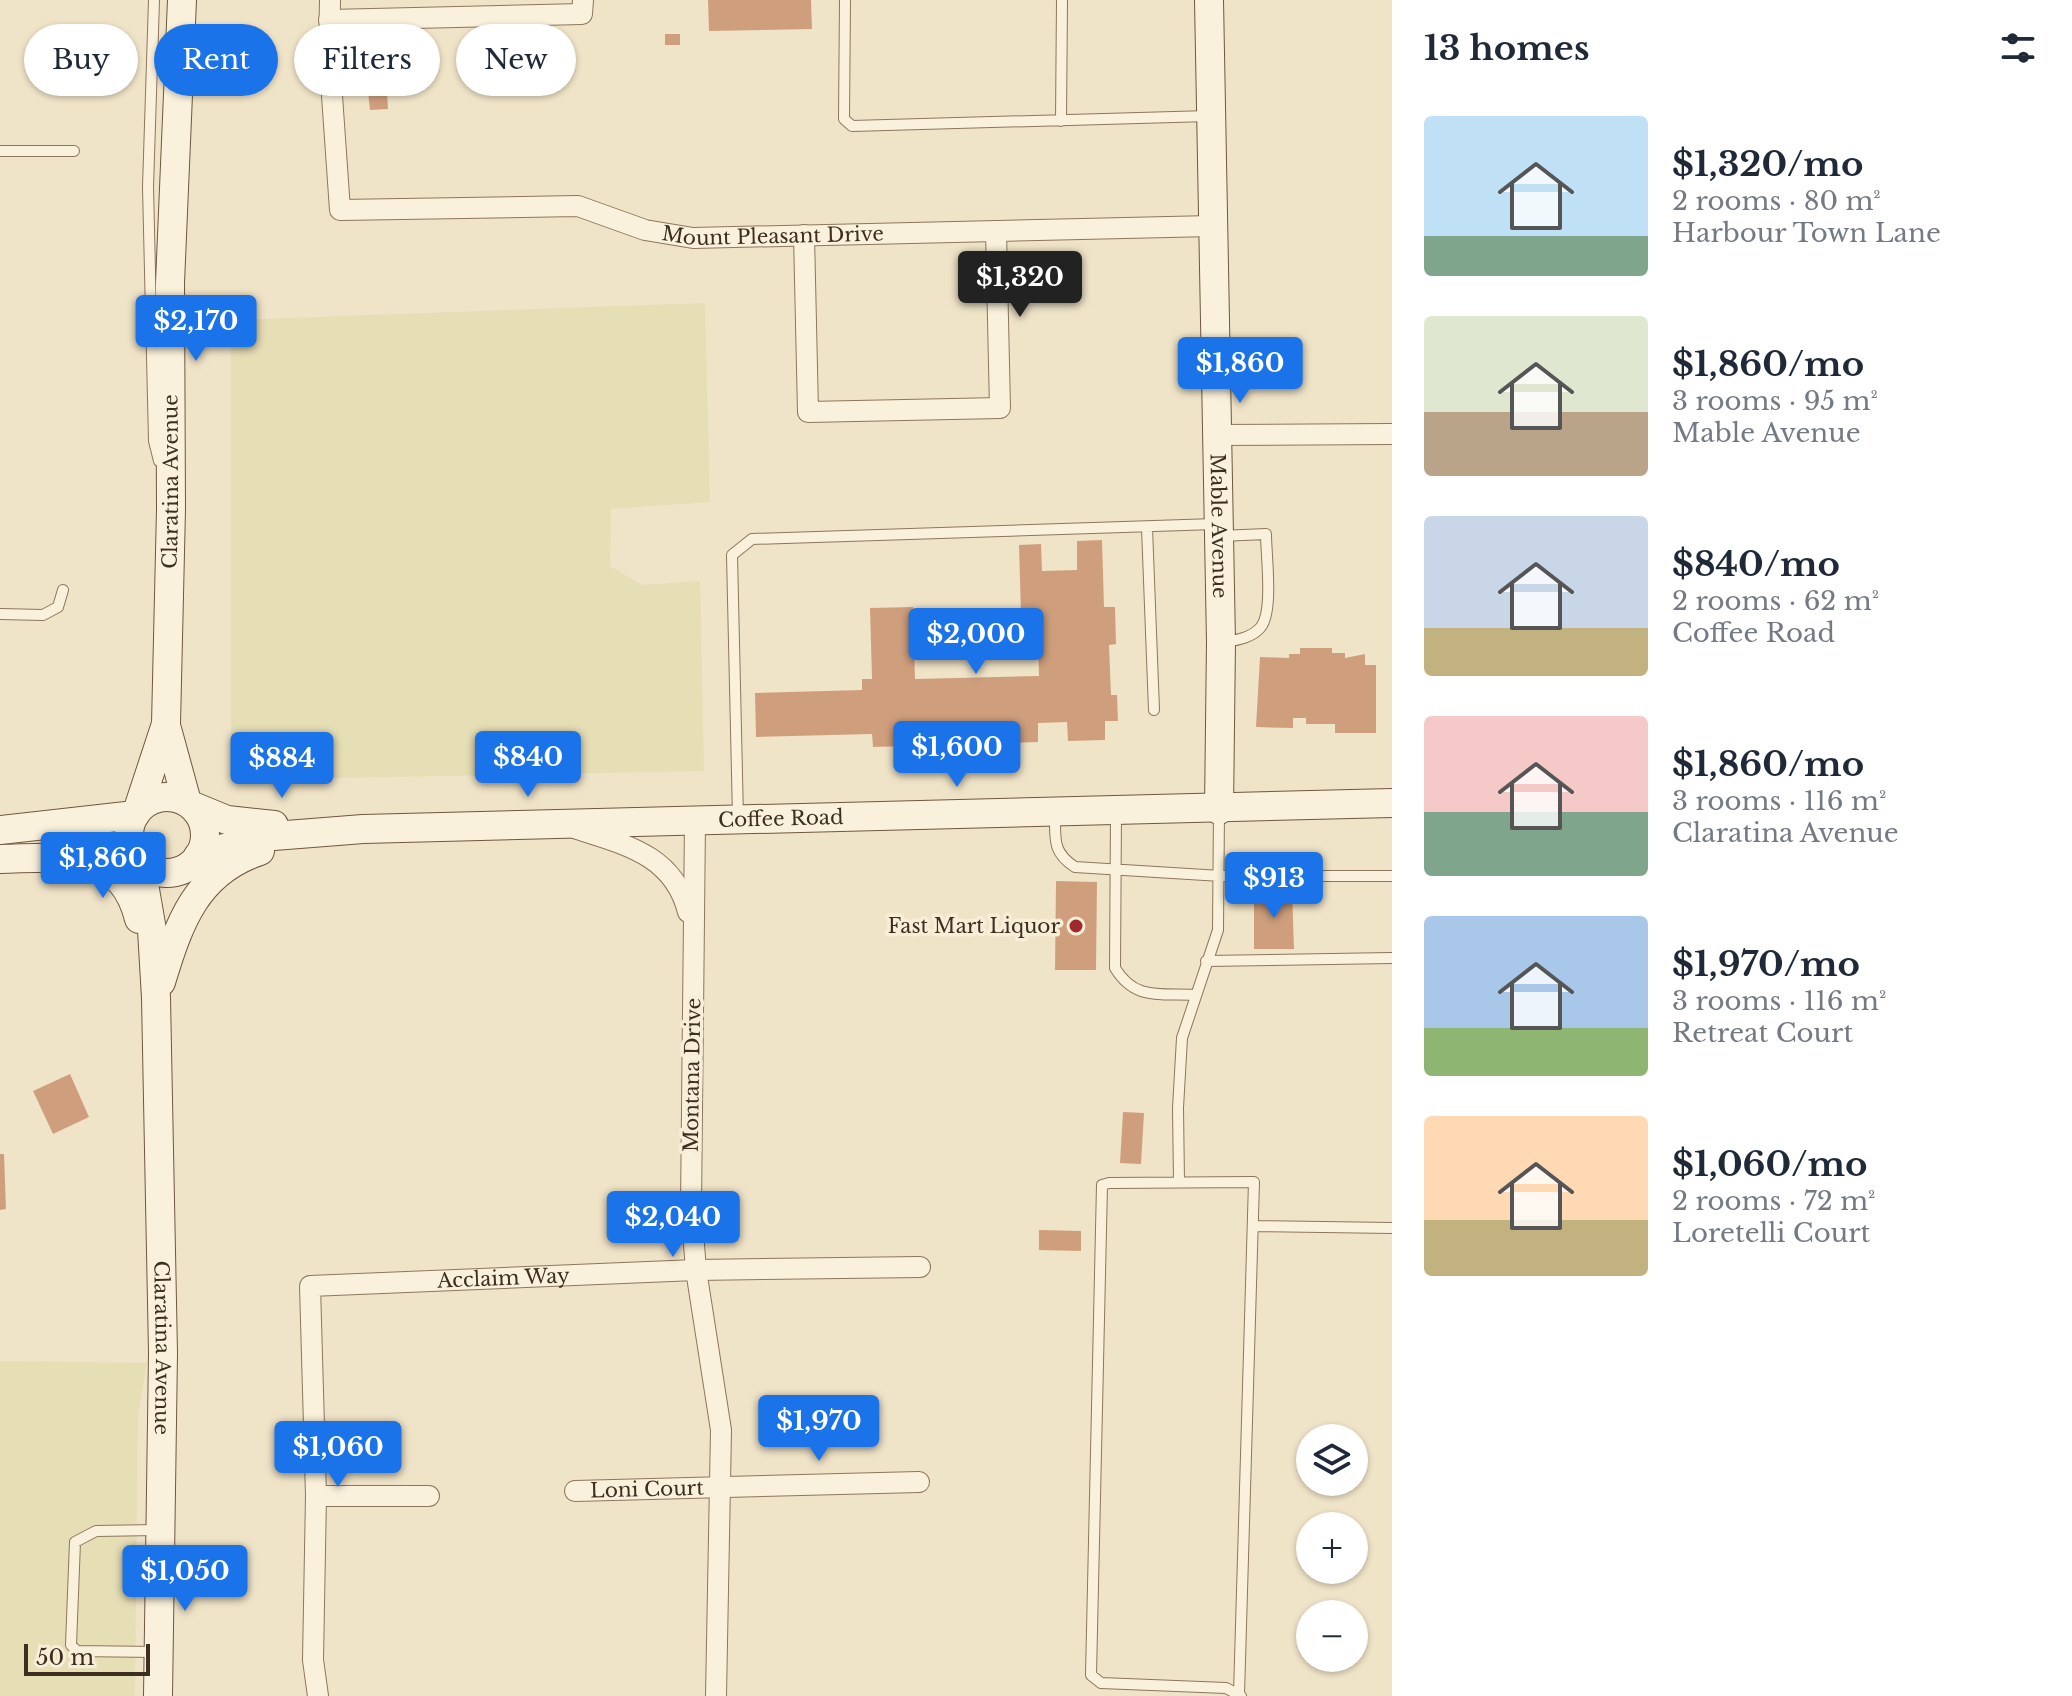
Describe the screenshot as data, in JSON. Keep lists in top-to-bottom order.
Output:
{
  "streets": {
    "main road": ["Claratina Avenue", "Mable Avenue", "Coffee Road"],
    "street": [
      "Mount Pleasant Drive",
      "Montana Drive",
      "Acclaim Way",
      "Loni Court"
    ]
  },
  "crossings": [
    ["Mount Pleasant Drive", "Mable Avenue"],
    ["Claratina Avenue", "Coffee Road"],
    ["Mable Avenue", "Coffee Road"],
    ["Coffee Road", "Montana Drive"],
    ["Montana Drive", "Acclaim Way"],
    ["Montana Drive", "Loni Court"]
  ],
  "places": ["Fast Mart Liquor"],
  "scale_bar": "50 m",
  "page": {
    "heading": "13 homes",
    "chip": [
      "Buy",
      "Rent",
      "Filters",
      "New"
    ],
    "list": [
      {
        "name": "$1,320/mo",
        "note": "2 rooms · 80 m² · Harbour Town Lane"
      },
      {
        "name": "$1,860/mo",
        "note": "3 rooms · 95 m² · Mable Avenue"
      },
      {
        "name": "$840/mo",
        "note": "2 rooms · 62 m² · Coffee Road"
      },
      {
        "name": "$1,860/mo",
        "note": "3 rooms · 116 m² · Claratina Avenue"
      },
      {
        "name": "$1,970/mo",
        "note": "3 rooms · 116 m² · Retreat Court"
      },
      {
        "name": "$1,060/mo",
        "note": "2 rooms · 72 m² · Loretelli Court"
      }
    ],
    "price": [
      "$1,320",
      "$2,170",
      "$1,860",
      "$2,000",
      "$1,600",
      "$840",
      "$884",
      "$1,860",
      "$913",
      "$2,040",
      "$1,970",
      "$1,060",
      "$1,050"
    ],
    "map_buttons": ["+", "−"],
    "scale": "50 m"
  }
}
